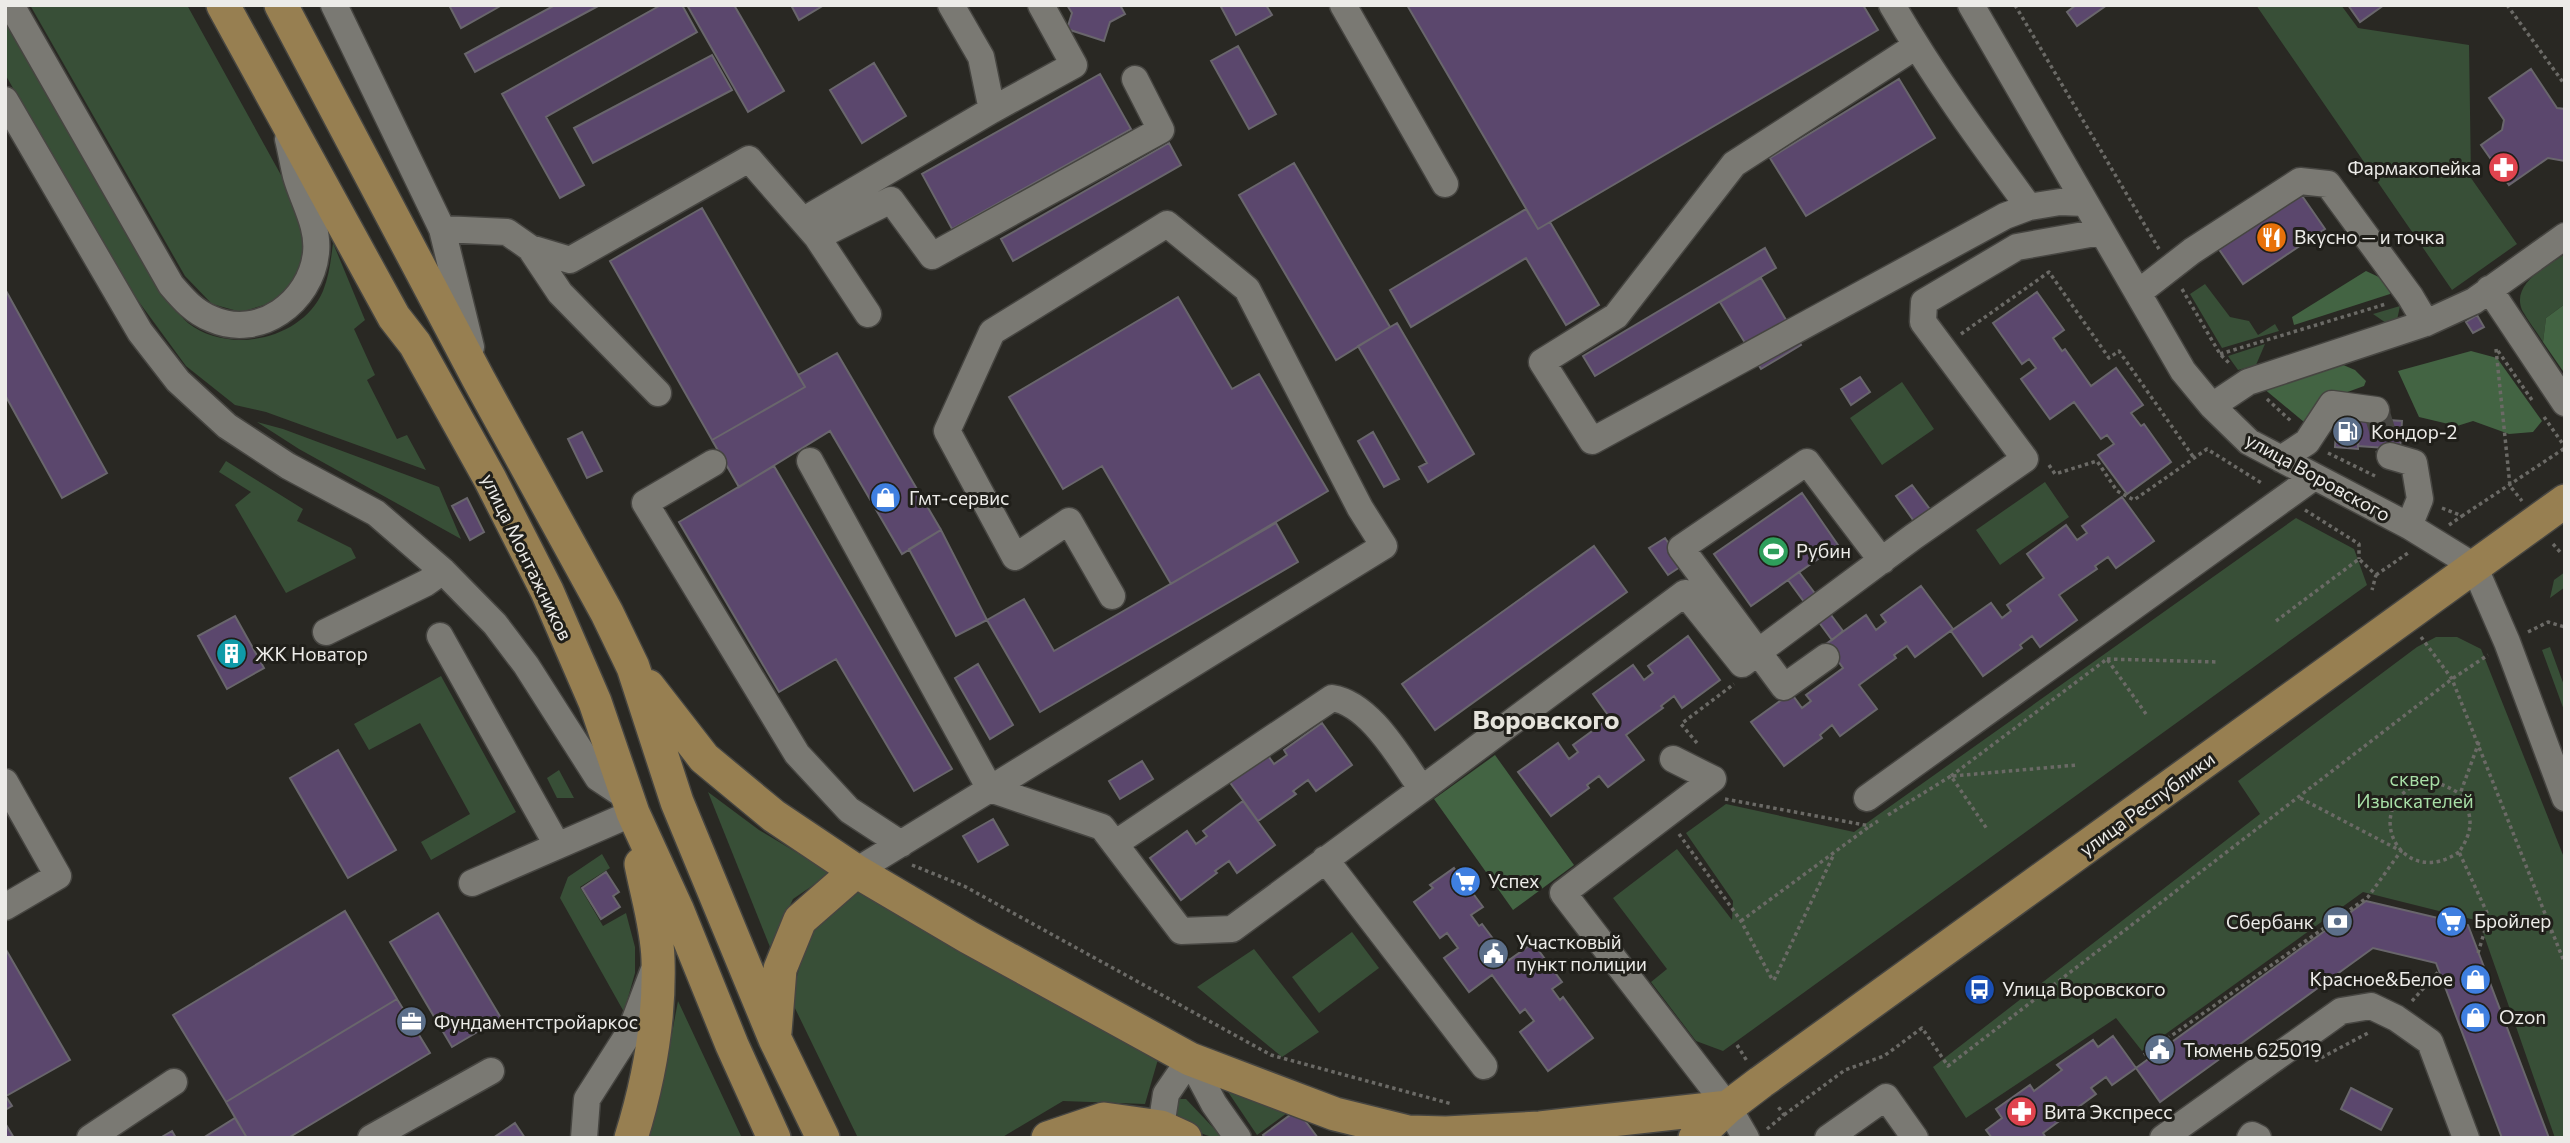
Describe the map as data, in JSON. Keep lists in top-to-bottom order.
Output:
{
  "streets": {
    "main road": ["улица Монтажников", "улица Республики"],
    "street": ["улица Воровского"]
  },
  "crossings": [
    ["улица Воровского", "улица Республики"]
  ],
  "districts": ["Воровского"],
  "parks": ["сквер Изыскателей"],
  "places": {
    "pharmacy": ["Фармакопейка", "Вита Экспресс"],
    "restaurant": ["Вкусно — и точка"],
    "fuel station": ["Кондор-2"],
    "shop": ["Гмт-сервис", "Красное&Белое", "Ozon"],
    "sports": ["Рубин"],
    "building": ["ЖК Новатор"],
    "supermarket": ["Успех", "Бройлер"],
    "bank": ["Сбербанк"],
    "public building": ["Участковый пункт полиции", "Тюмень 625019"],
    "bus stop": ["Улица Воровского"],
    "office": ["Фундаментстройаркос"]
  }
}
